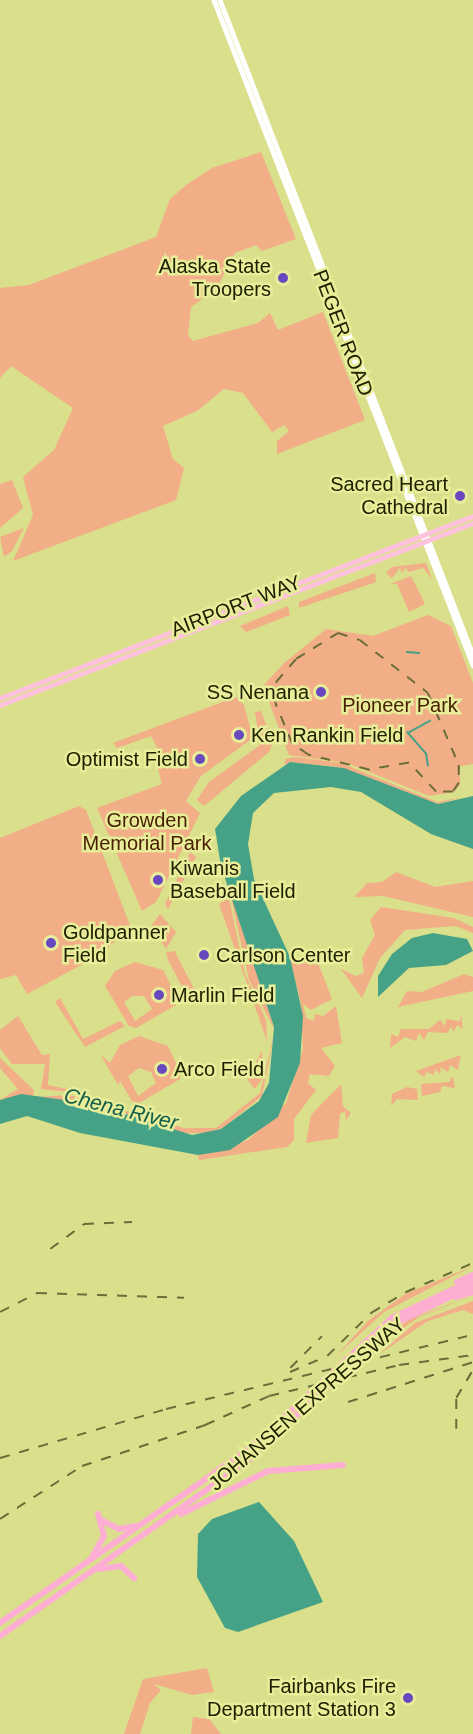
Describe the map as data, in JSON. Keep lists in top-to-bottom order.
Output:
{
  "streets": {
    "highway": ["JOHANSEN EXPRESSWAY"],
    "main road": ["PEGER ROAD", "AIRPORT WAY"]
  },
  "crossings": [
    ["PEGER ROAD", "AIRPORT WAY"]
  ],
  "water": ["Chena River"],
  "parks": ["Pioneer Park", "Growden Memorial Park"],
  "places": [
    "Alaska State Troopers",
    "Sacred Heart Cathedral",
    "SS Nenana",
    "Ken Rankin Field",
    "Optimist Field",
    "Kiwanis Baseball Field",
    "Goldpanner Field",
    "Carlson Center",
    "Marlin Field",
    "Arco Field",
    "Fairbanks Fire Department Station 3"
  ]
}
